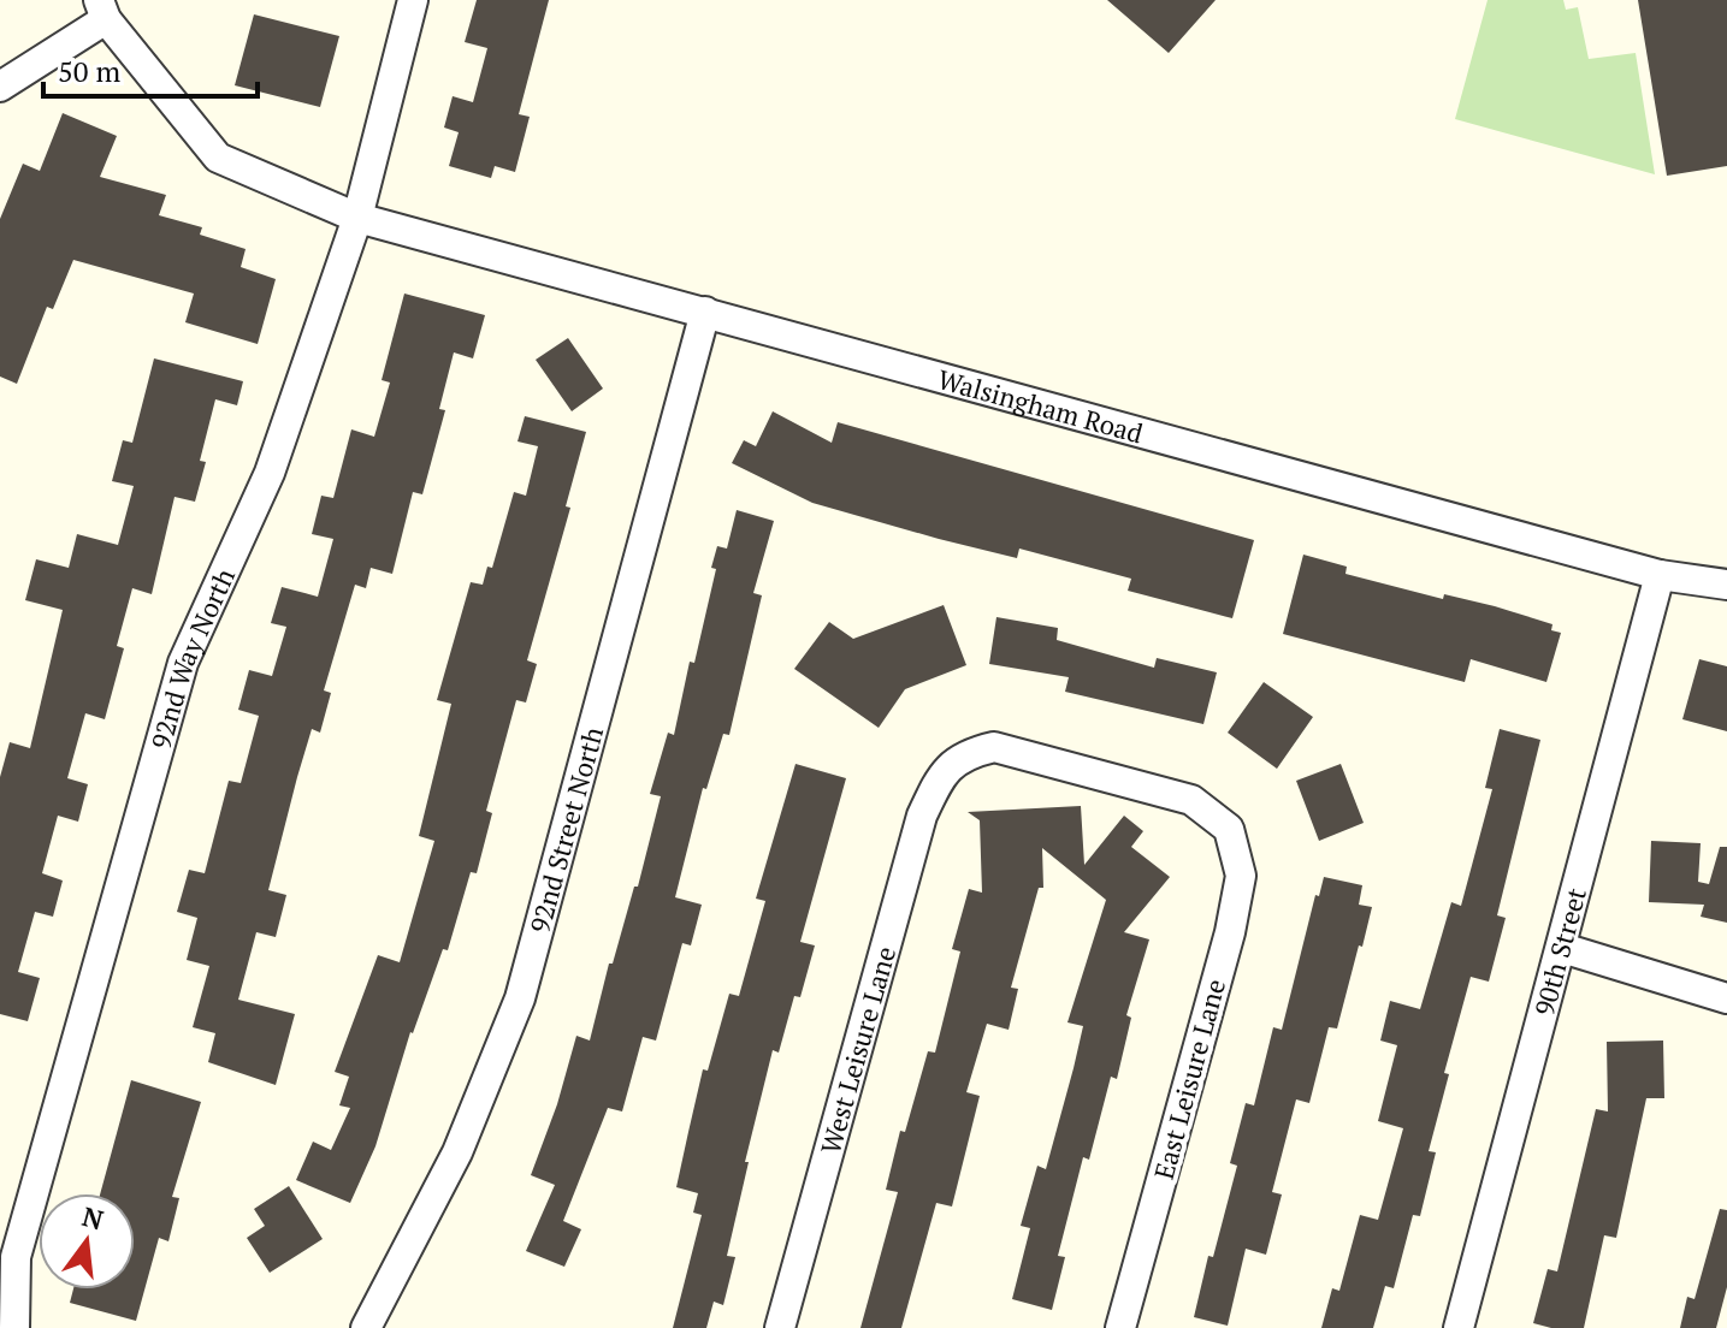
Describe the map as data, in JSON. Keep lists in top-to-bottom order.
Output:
{
  "streets": {
    "street": [
      "Walsingham Road",
      "92nd Way North",
      "92nd Street North",
      "90th Street",
      "West Leisure Lane",
      "East Leisure Lane"
    ]
  },
  "crossings": [
    ["Walsingham Road", "92nd Way North"],
    ["Walsingham Road", "92nd Street North"],
    ["Walsingham Road", "90th Street"],
    ["West Leisure Lane", "East Leisure Lane"]
  ],
  "scale_bar": "50 m",
  "north": "top"
}
